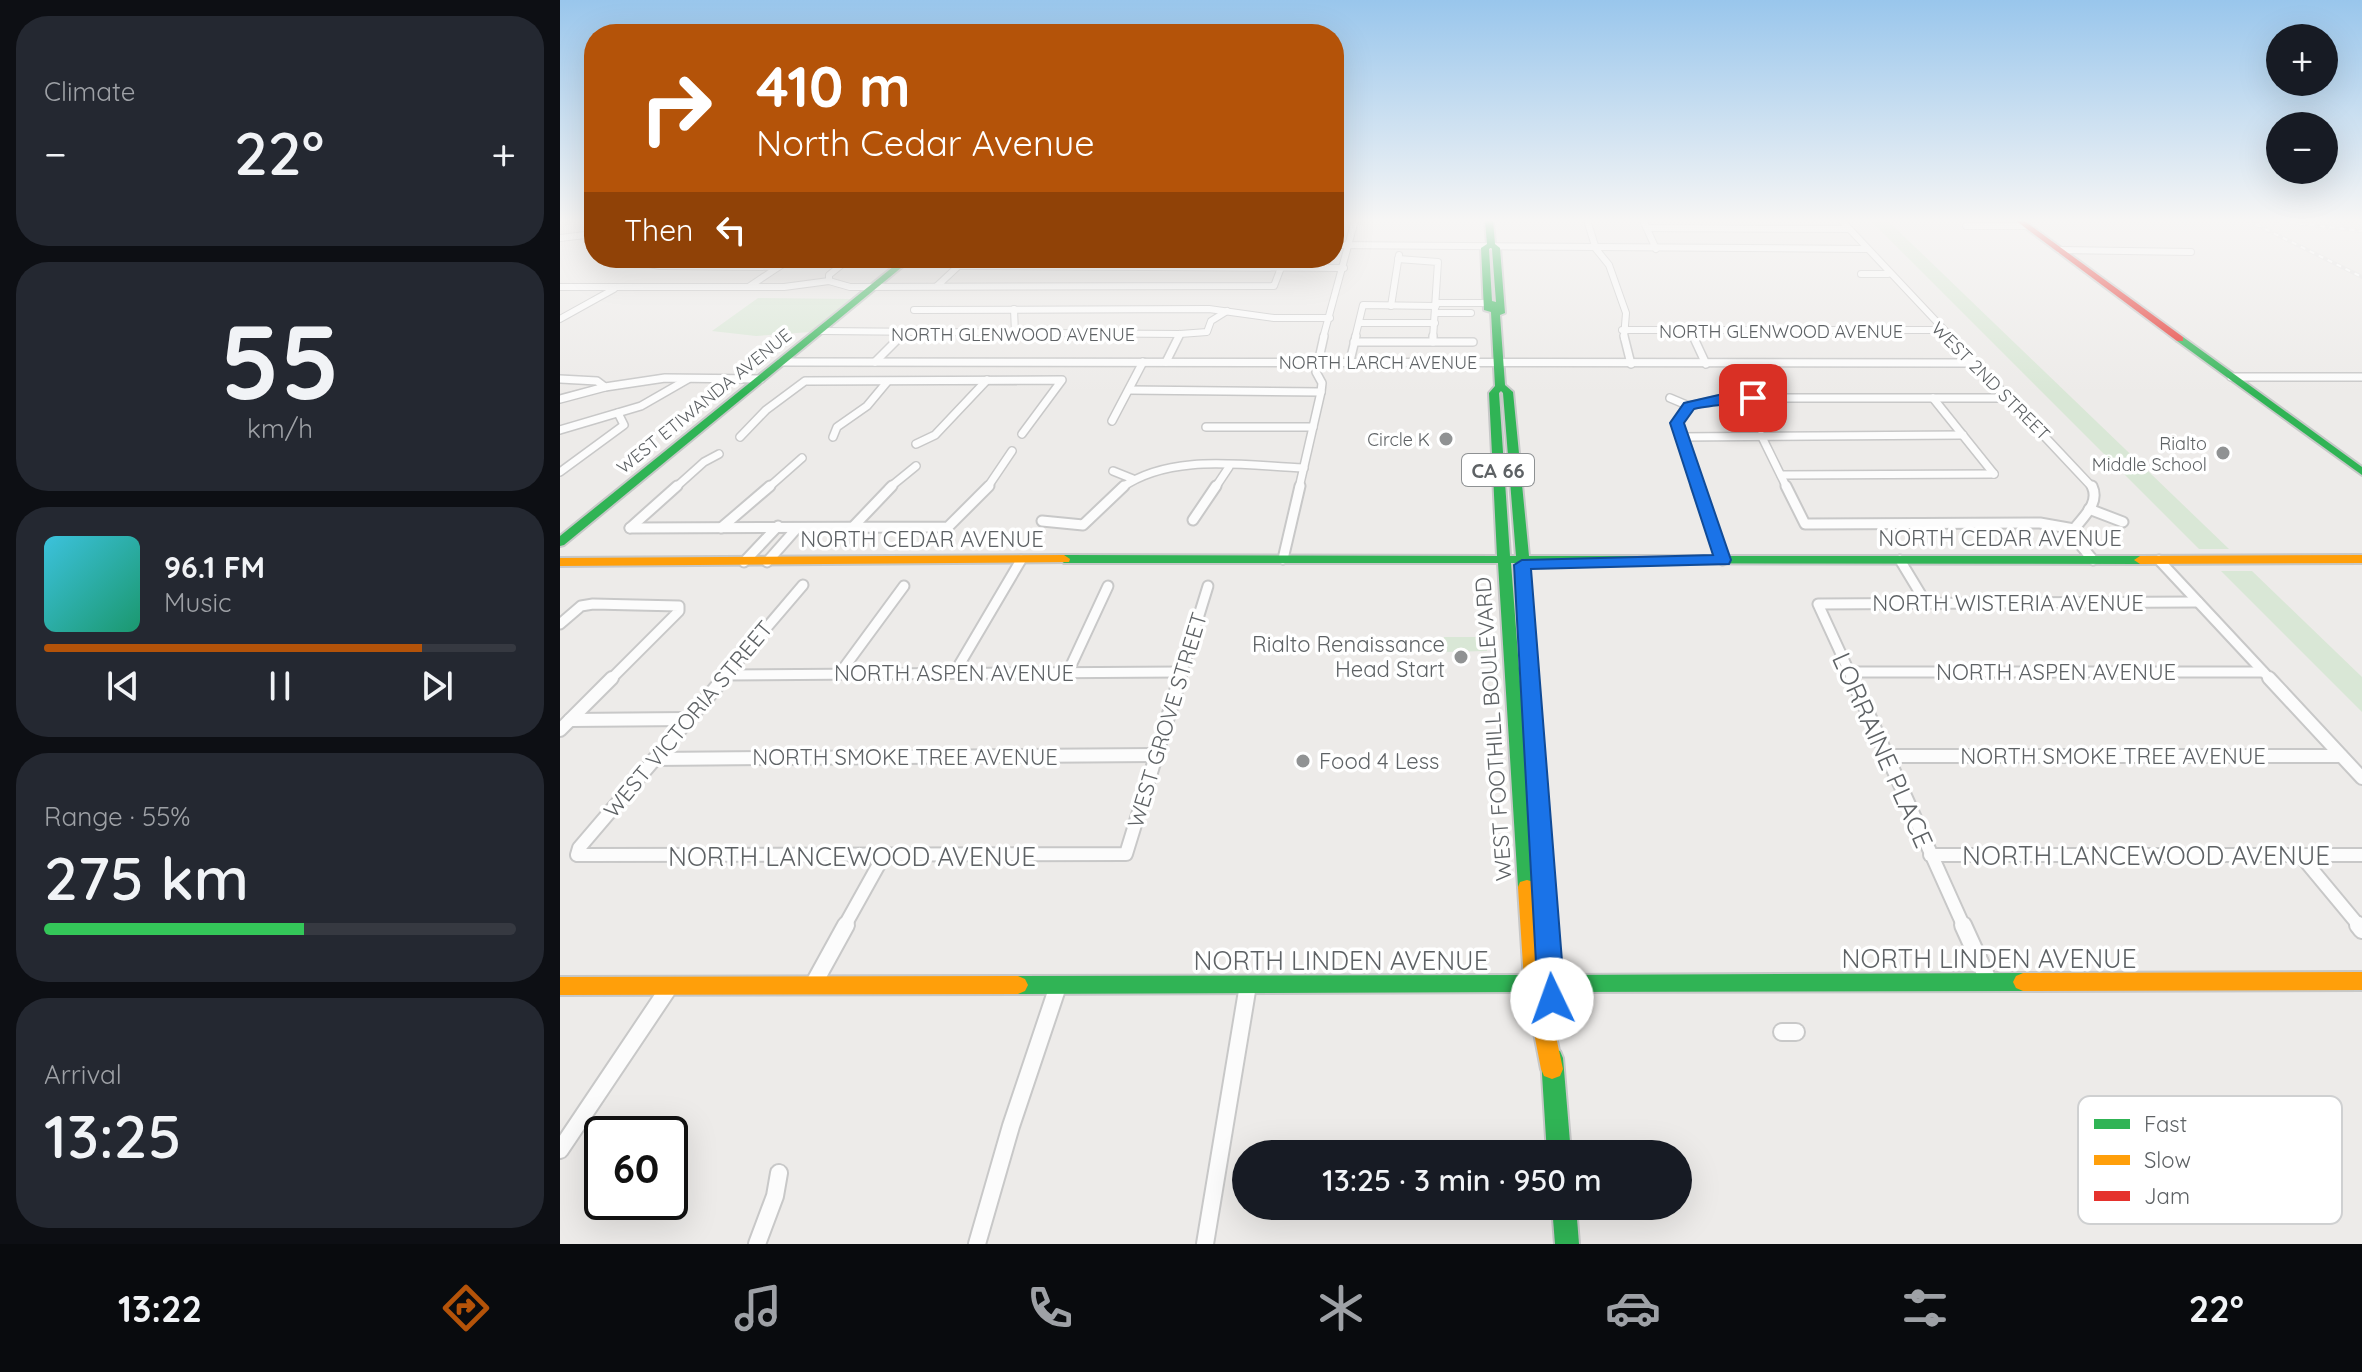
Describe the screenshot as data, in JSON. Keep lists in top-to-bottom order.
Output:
{
  "streets": {
    "main road": [
      "WEST ETIWANDA AVENUE",
      "CA 66",
      "NORTH CEDAR AVENUE",
      "WEST FOOTHILL BOULEVARD",
      "NORTH LINDEN AVENUE"
    ],
    "street": [
      "NORTH GLENWOOD AVENUE",
      "NORTH LARCH AVENUE",
      "WEST 2ND STREET",
      "NORTH WISTERIA AVENUE",
      "NORTH ASPEN AVENUE",
      "WEST VICTORIA STREET",
      "WEST GROVE STREET",
      "LORRAINE PLACE",
      "NORTH SMOKE TREE AVENUE",
      "NORTH LANCEWOOD AVENUE"
    ]
  },
  "crossings": [
    ["NORTH GLENWOOD AVENUE", "WEST 2ND STREET"],
    ["NORTH GLENWOOD AVENUE", "WEST ETIWANDA AVENUE"],
    ["NORTH LARCH AVENUE", "WEST 2ND STREET"],
    ["NORTH LARCH AVENUE", "WEST ETIWANDA AVENUE"],
    ["NORTH LARCH AVENUE", "WEST FOOTHILL BOULEVARD"],
    ["NORTH CEDAR AVENUE", "WEST FOOTHILL BOULEVARD"],
    ["NORTH WISTERIA AVENUE", "LORRAINE PLACE"],
    ["NORTH ASPEN AVENUE", "WEST VICTORIA STREET"],
    ["NORTH ASPEN AVENUE", "WEST GROVE STREET"],
    ["NORTH ASPEN AVENUE", "LORRAINE PLACE"],
    ["WEST VICTORIA STREET", "NORTH SMOKE TREE AVENUE"],
    ["WEST VICTORIA STREET", "NORTH LANCEWOOD AVENUE"],
    ["WEST GROVE STREET", "NORTH SMOKE TREE AVENUE"],
    ["WEST GROVE STREET", "NORTH LANCEWOOD AVENUE"],
    ["WEST FOOTHILL BOULEVARD", "NORTH LINDEN AVENUE"],
    ["LORRAINE PLACE", "NORTH SMOKE TREE AVENUE"],
    ["LORRAINE PLACE", "NORTH LANCEWOOD AVENUE"],
    ["LORRAINE PLACE", "NORTH LINDEN AVENUE"]
  ],
  "places": [
    "Circle K",
    "Rialto Middle School",
    "Rialto Renaissance Head Start",
    "Food 4 Less"
  ],
  "legend": ["Fast", "Slow", "Jam"],
  "page": {
    "tile": [
      "Climate",
      ["55", "km/h"],
      ["Range · 55%", "275 km"],
      ["Arrival", "13:25"]
    ],
    "map_buttons": ["+", "−"],
    "turn": ["410 m", "North Cedar Avenue"],
    "heat": ["−", "22°", "+"],
    "then": "Then",
    "song": ["96.1 FM", "Music"],
    "limit": "60",
    "trip": "13:25 · 3 min · 950 m",
    "tabs": ["13:22", "22°"]
  }
}
